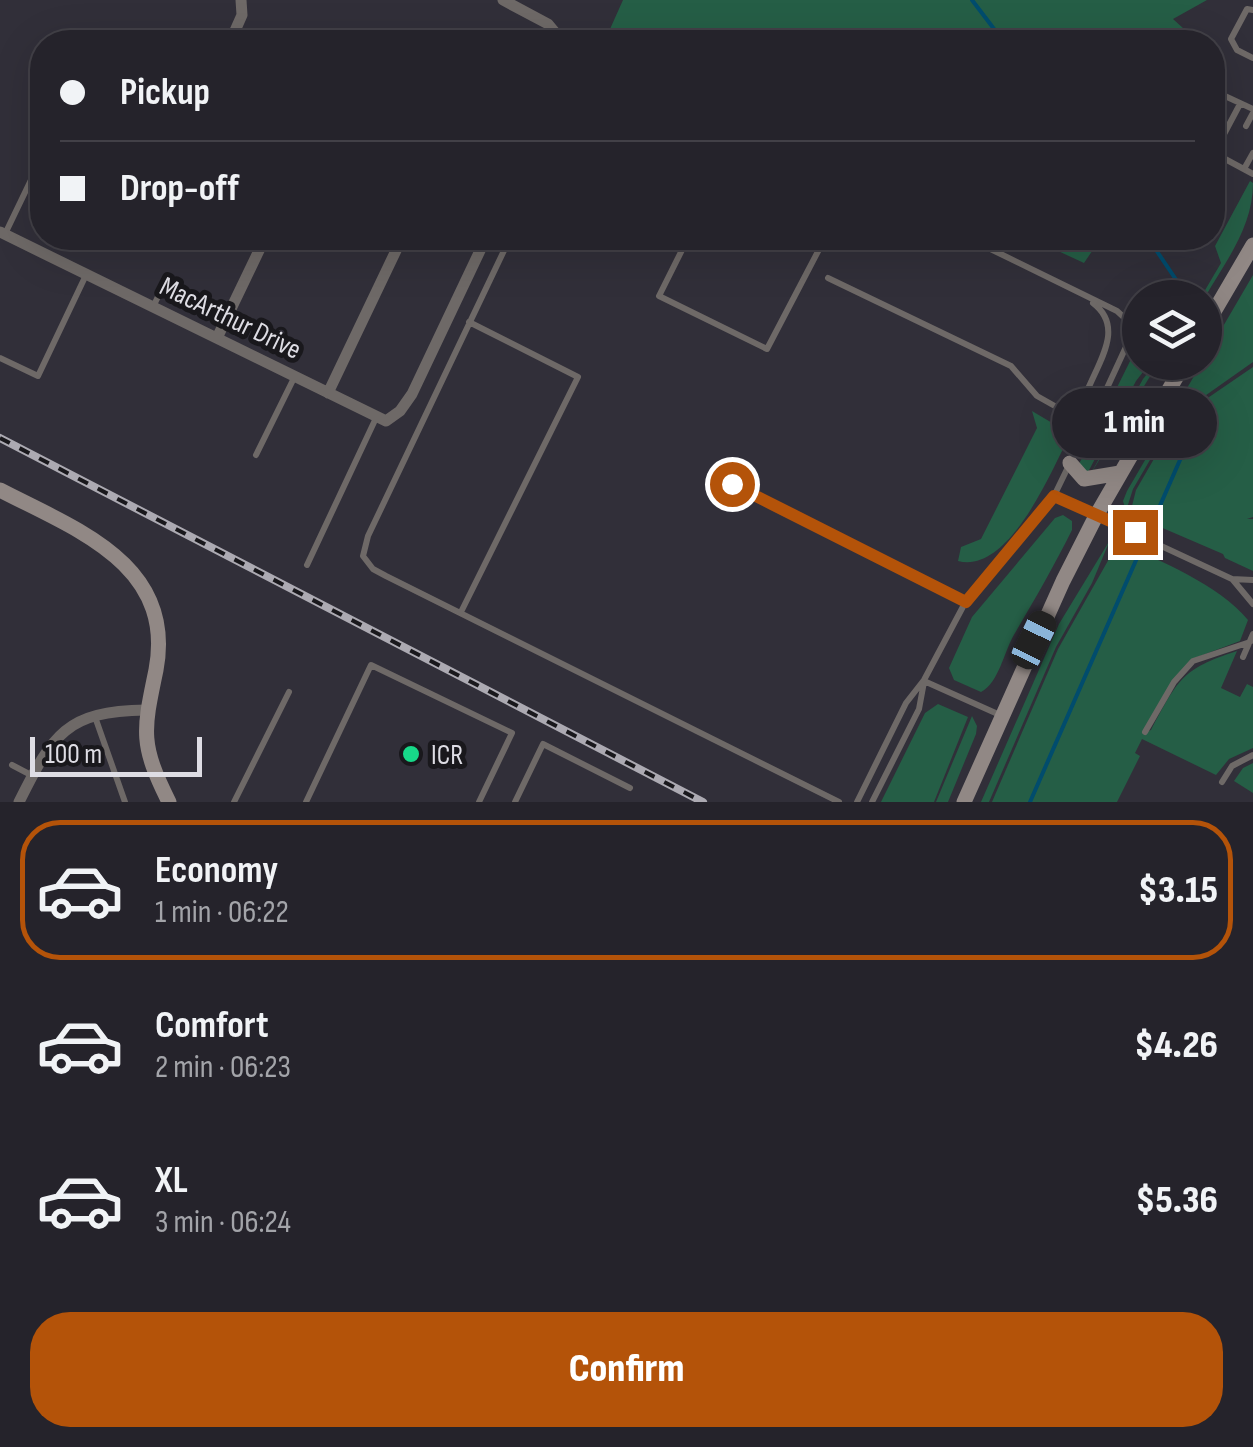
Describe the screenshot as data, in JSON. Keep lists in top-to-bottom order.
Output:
{
  "streets": {
    "street": ["MacArthur Drive"]
  },
  "places": ["ICR"],
  "scale_bar": "100 m",
  "page": {
    "banner": ["Pickup", "Drop-off"],
    "bubble": "1 min",
    "scale": "100 m",
    "list": [
      {
        "name": "Economy",
        "note": "1 min · 06:22",
        "value": "$3.15"
      },
      {
        "name": "Comfort",
        "note": "2 min · 06:23",
        "value": "$4.26"
      },
      {
        "name": "XL",
        "note": "3 min · 06:24",
        "value": "$5.36"
      }
    ],
    "buttons": "Confirm"
  }
}
